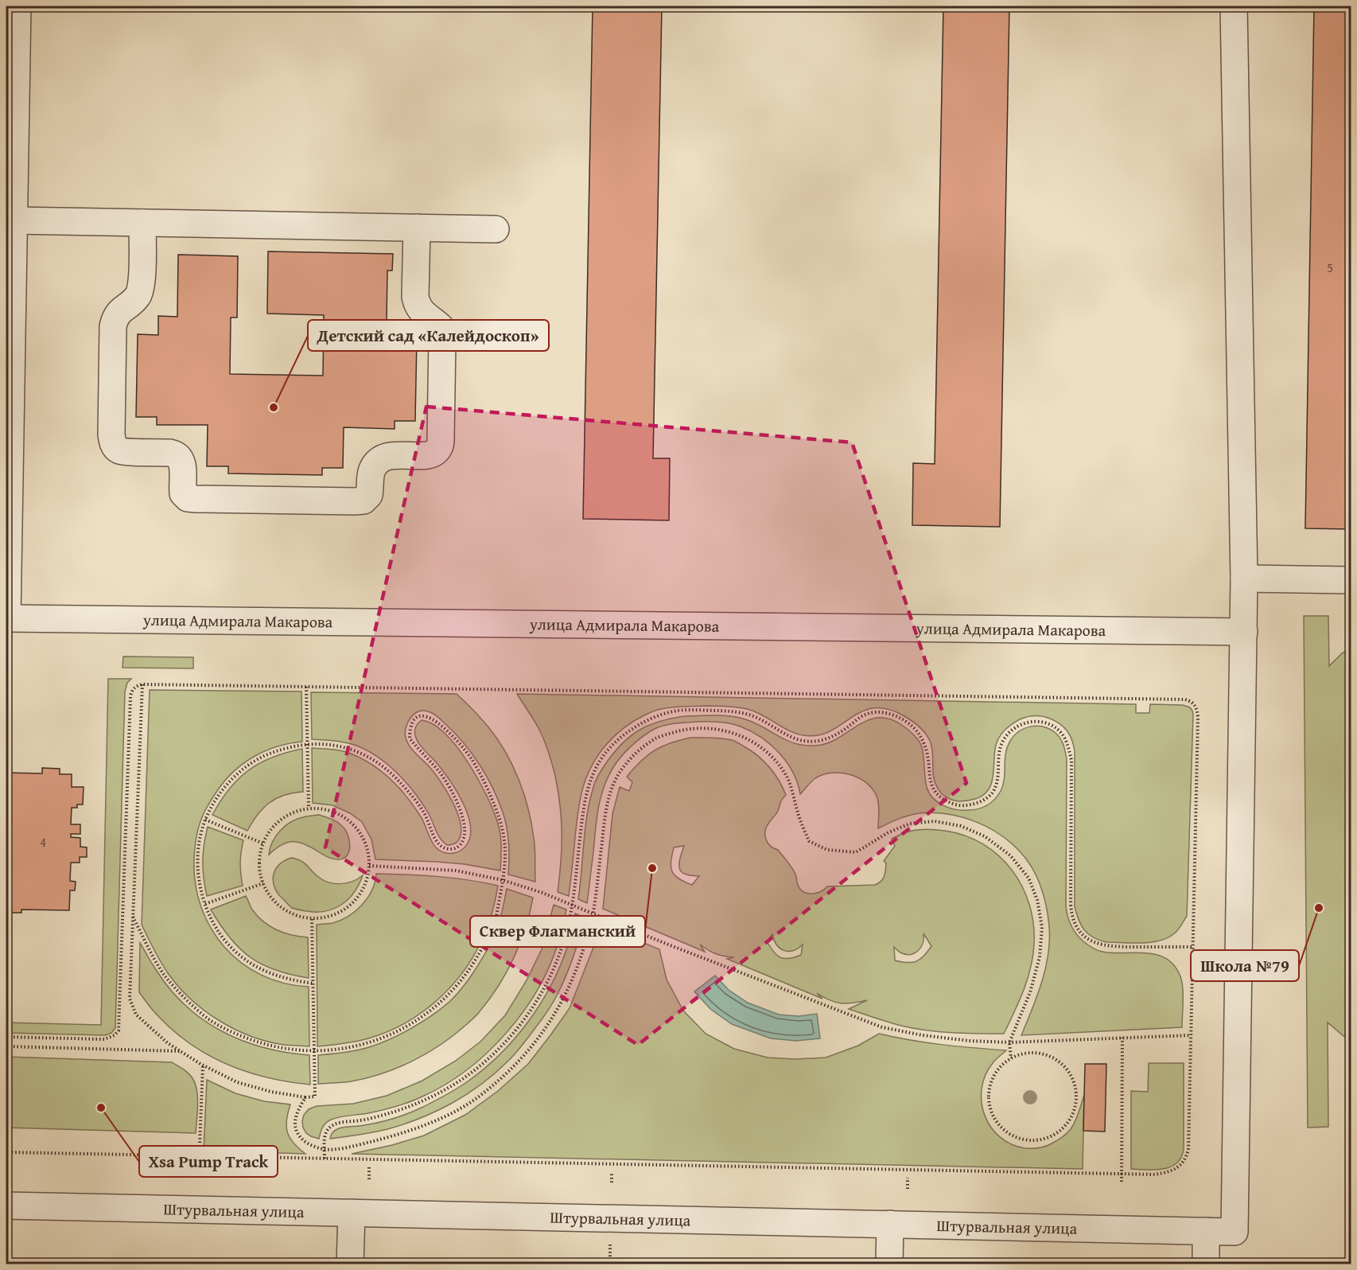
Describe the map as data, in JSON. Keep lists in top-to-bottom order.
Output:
{
  "streets": {
    "street": ["улица Адмирала Макарова", "Штурвальная улица"]
  },
  "crossings": [
    ["улица Адмирала Макарова", "Штурвальная улица"]
  ],
  "places": [
    "Детский сад «Калейдоскоп»",
    "Сквер Флагманский",
    "Школа №79",
    "Xsa Pump Track"
  ],
  "house_numbers": ["5", "4"]
}
